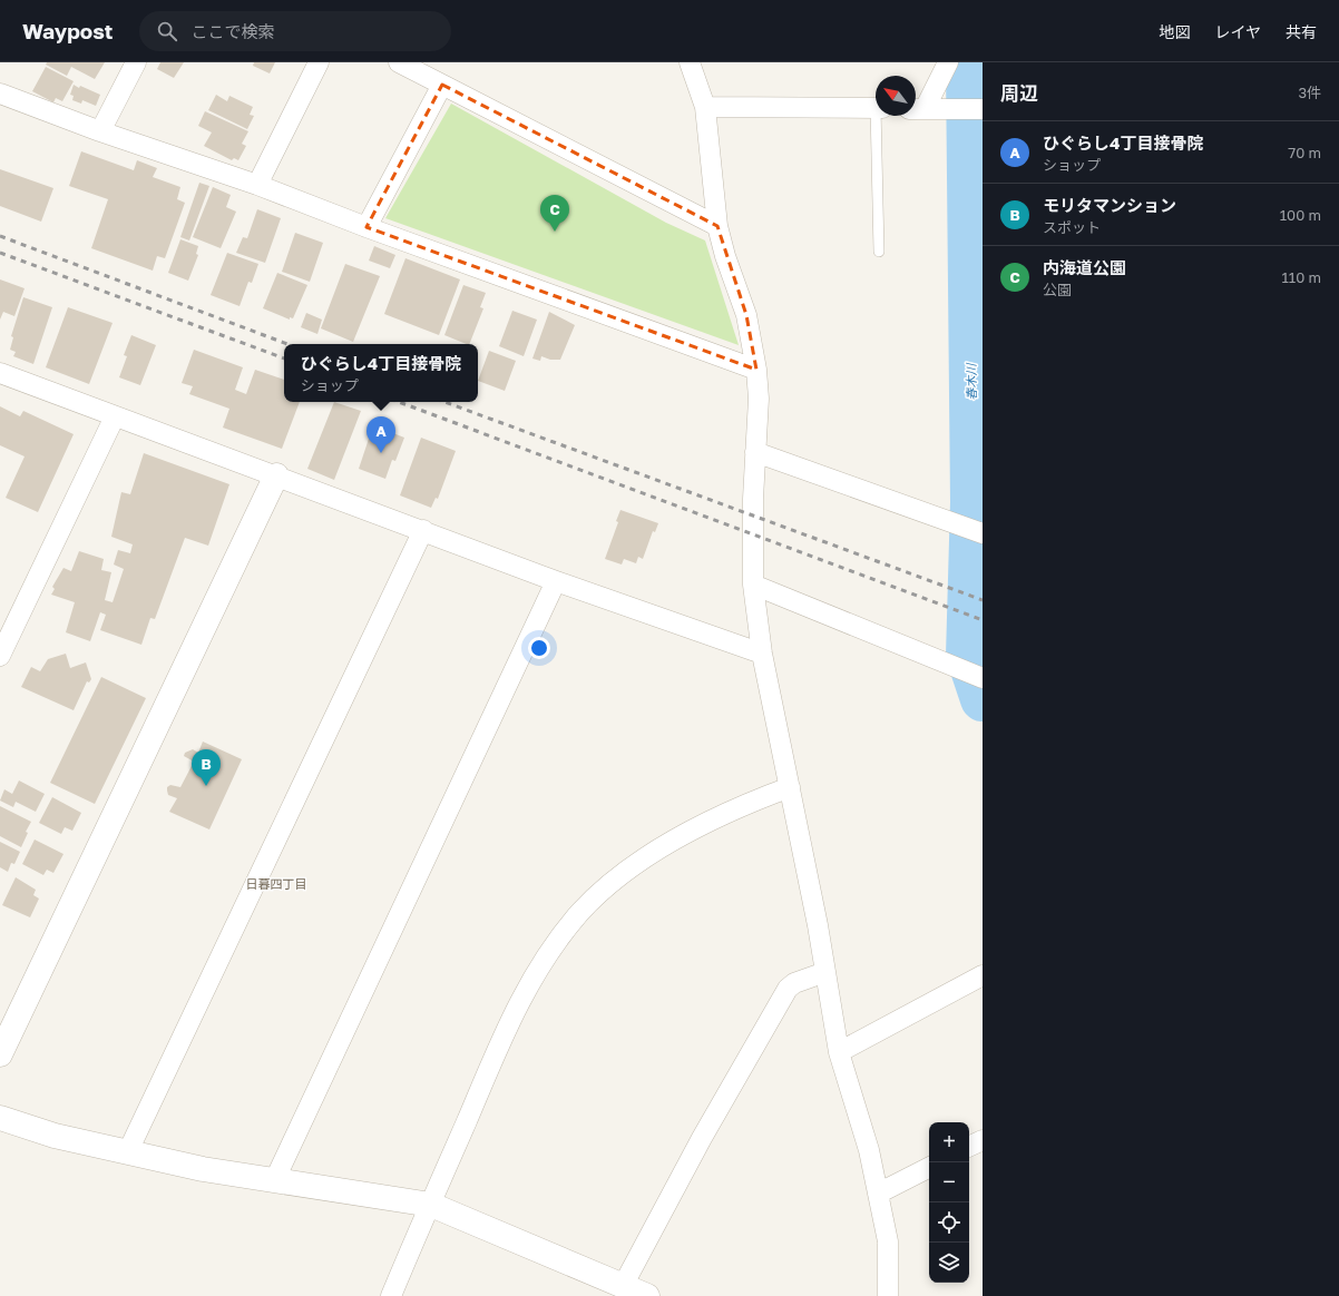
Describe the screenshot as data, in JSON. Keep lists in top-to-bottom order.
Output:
{
  "districts": ["日暮四丁目"],
  "water": ["春木川"],
  "north": "top left",
  "page": {
    "header": "Waypost",
    "search": "ここで検索",
    "nav": ["地図", "レイヤ", "共有"],
    "heading": ["周辺", "3件"],
    "list": [
      {
        "mark": "A",
        "name": "ひぐらし4丁目接骨院",
        "note": "ショップ",
        "value": "70 m"
      },
      {
        "mark": "B",
        "name": "モリタマンション",
        "note": "スポット",
        "value": "100 m"
      },
      {
        "mark": "C",
        "name": "内海道公園",
        "note": "公園",
        "value": "110 m"
      }
    ],
    "pins": ["C", "A", "B"],
    "popup": ["ひぐらし4丁目接骨院", "ショップ"],
    "map_buttons": ["+", "−"]
  }
}
